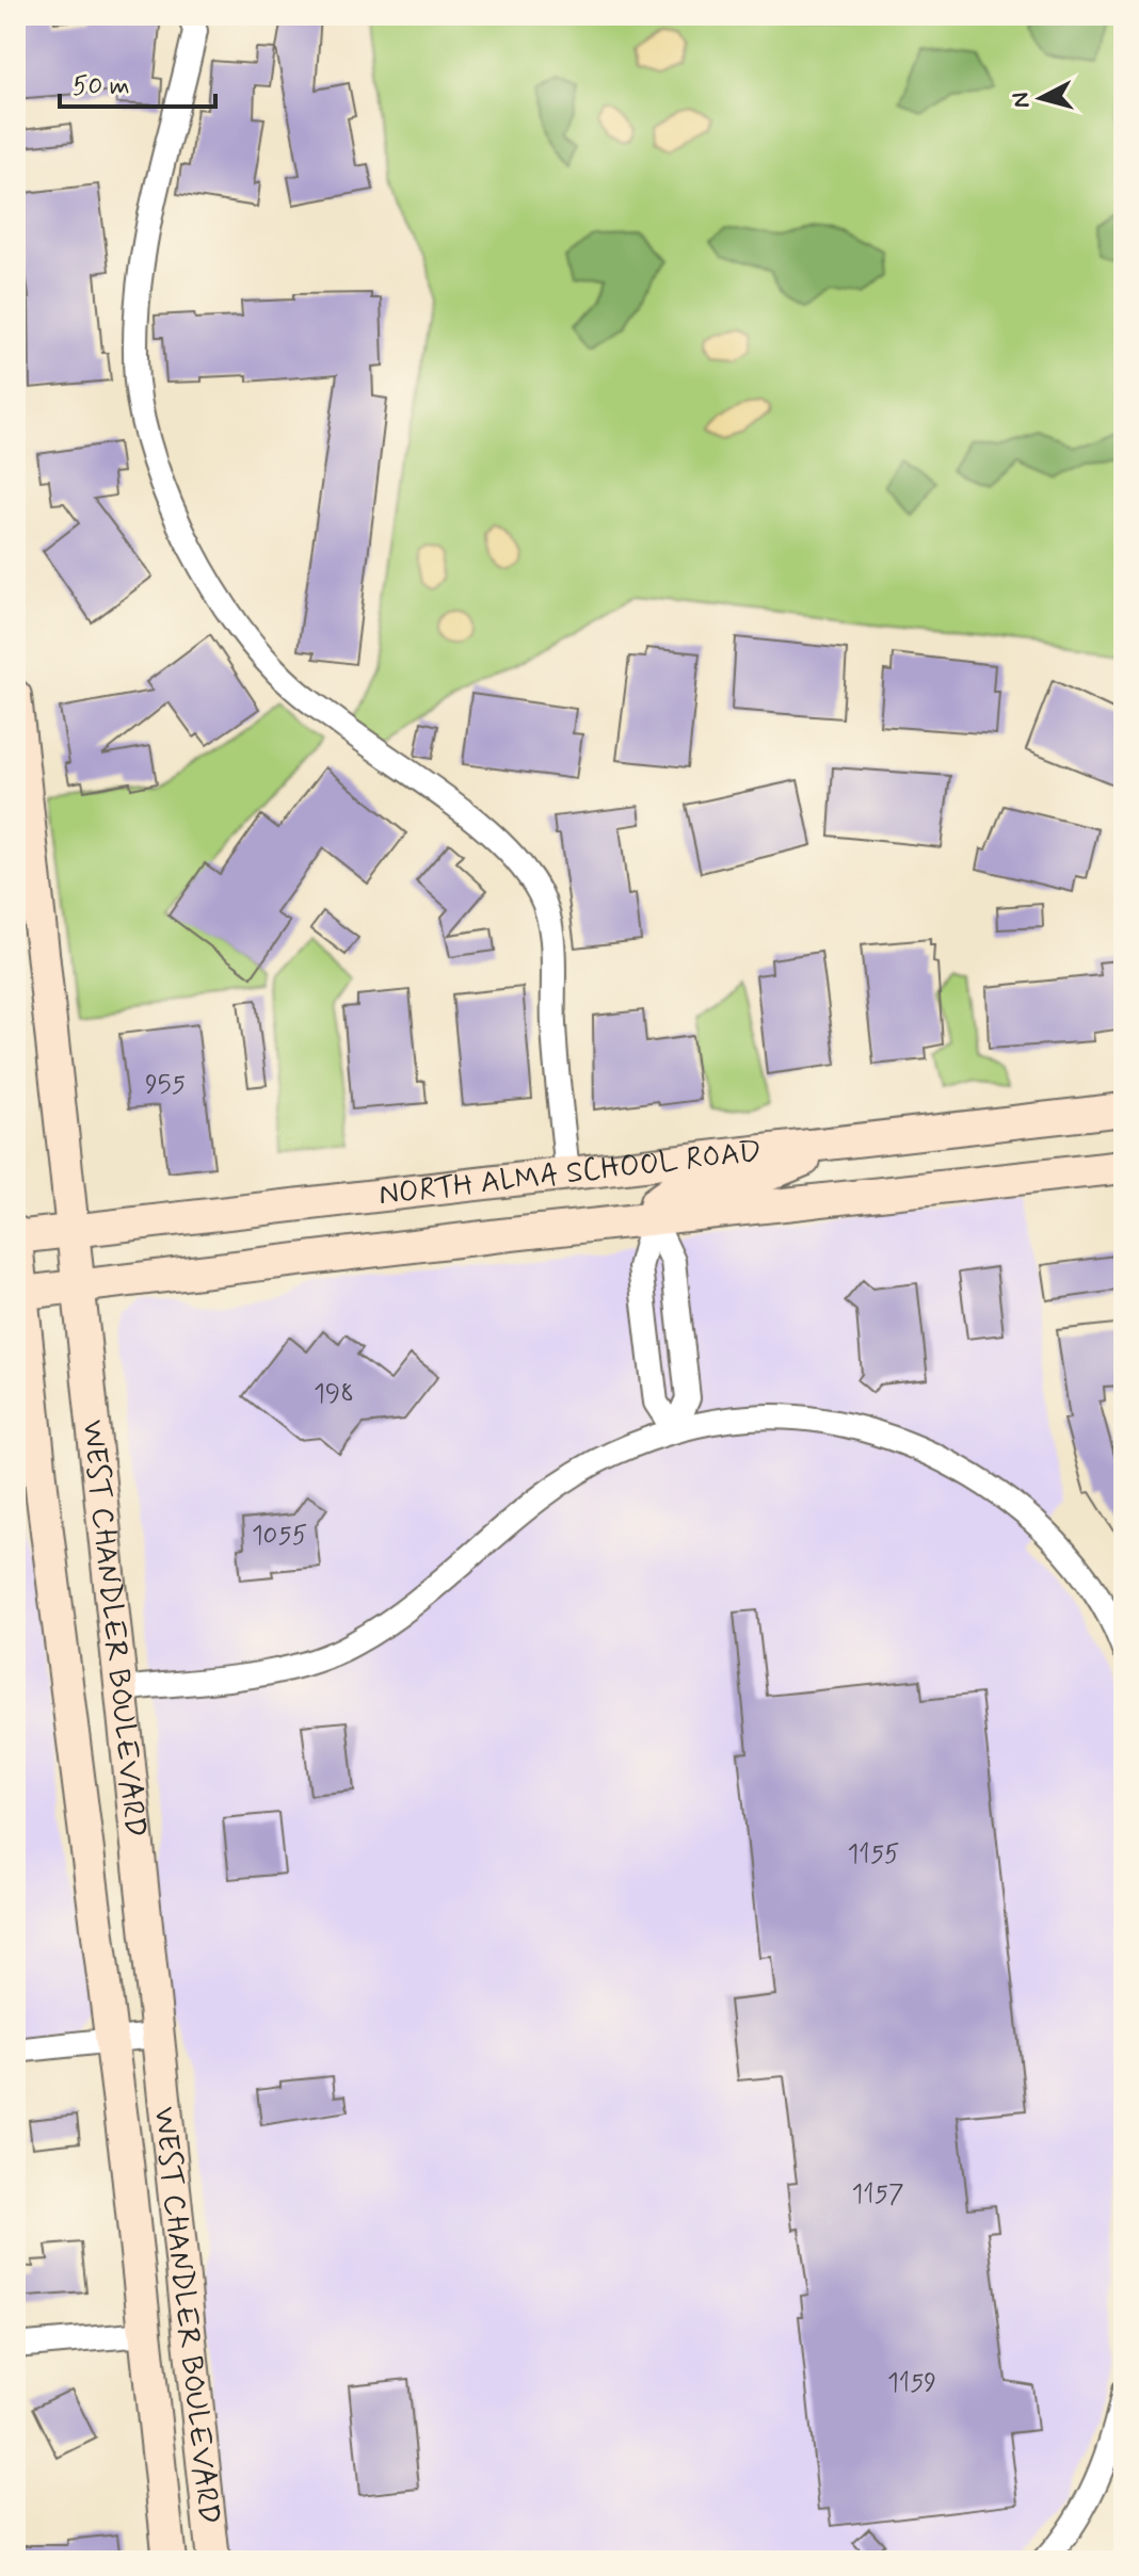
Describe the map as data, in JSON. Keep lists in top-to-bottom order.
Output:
{
  "streets": {
    "main road": ["NORTH ALMA SCHOOL ROAD", "WEST CHANDLER BOULEVARD"]
  },
  "crossings": [
    ["NORTH ALMA SCHOOL ROAD", "WEST CHANDLER BOULEVARD"]
  ],
  "house_numbers": [
    "955",
    "198",
    "1055",
    "1155",
    "1157",
    "1159"
  ],
  "scale_bar": "50 m",
  "north": "left"
}
